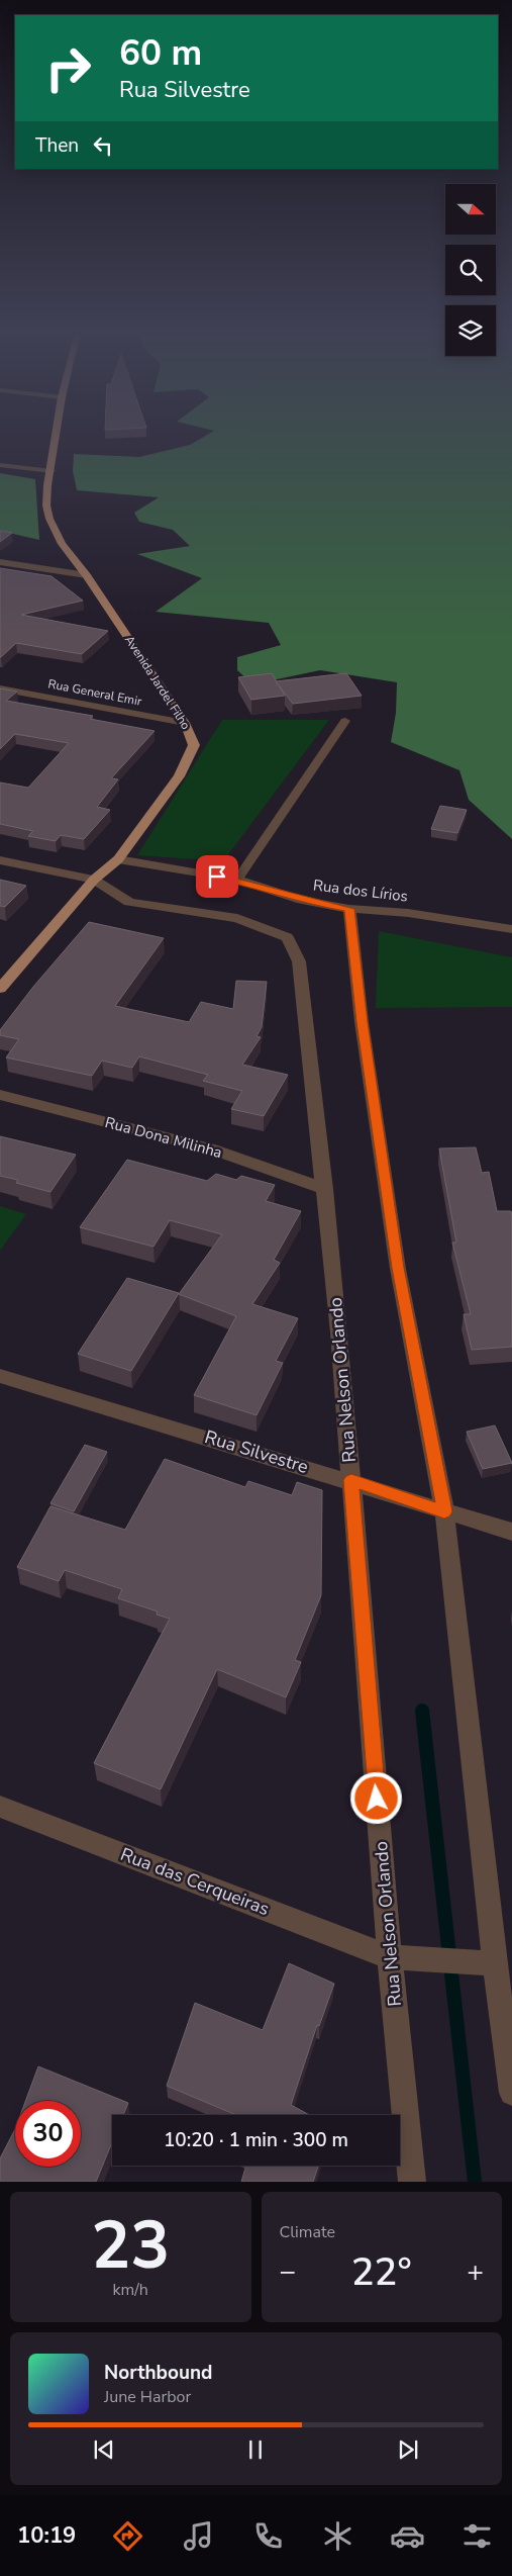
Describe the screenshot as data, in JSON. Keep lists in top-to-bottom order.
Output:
{
  "streets": {
    "main road": ["Avenida Jardel Filho"],
    "street": [
      "Rua General Emir",
      "Rua dos Lírios",
      "Rua Dona Milinha",
      "Rua Nelson Orlando",
      "Rua Silvestre",
      "Rua das Cerqueiras"
    ]
  },
  "crossings": [
    ["Avenida Jardel Filho", "Rua General Emir"],
    ["Avenida Jardel Filho", "Rua dos Lírios"],
    ["Avenida Jardel Filho", "Rua Nelson Orlando"],
    ["Rua Dona Milinha", "Rua Nelson Orlando"],
    ["Rua Nelson Orlando", "Rua Silvestre"],
    ["Rua Nelson Orlando", "Rua das Cerqueiras"]
  ],
  "north": "right",
  "page": {
    "turn": ["60 m", "Rua Silvestre"],
    "then": "Then",
    "limit": "30",
    "trip": "10:20 · 1 min · 300 m",
    "tile": [
      ["23", "km/h"],
      "Climate"
    ],
    "heat": ["−", "22°", "+"],
    "song": ["Northbound", "June Harbor"],
    "tabs": "10:19"
  }
}
